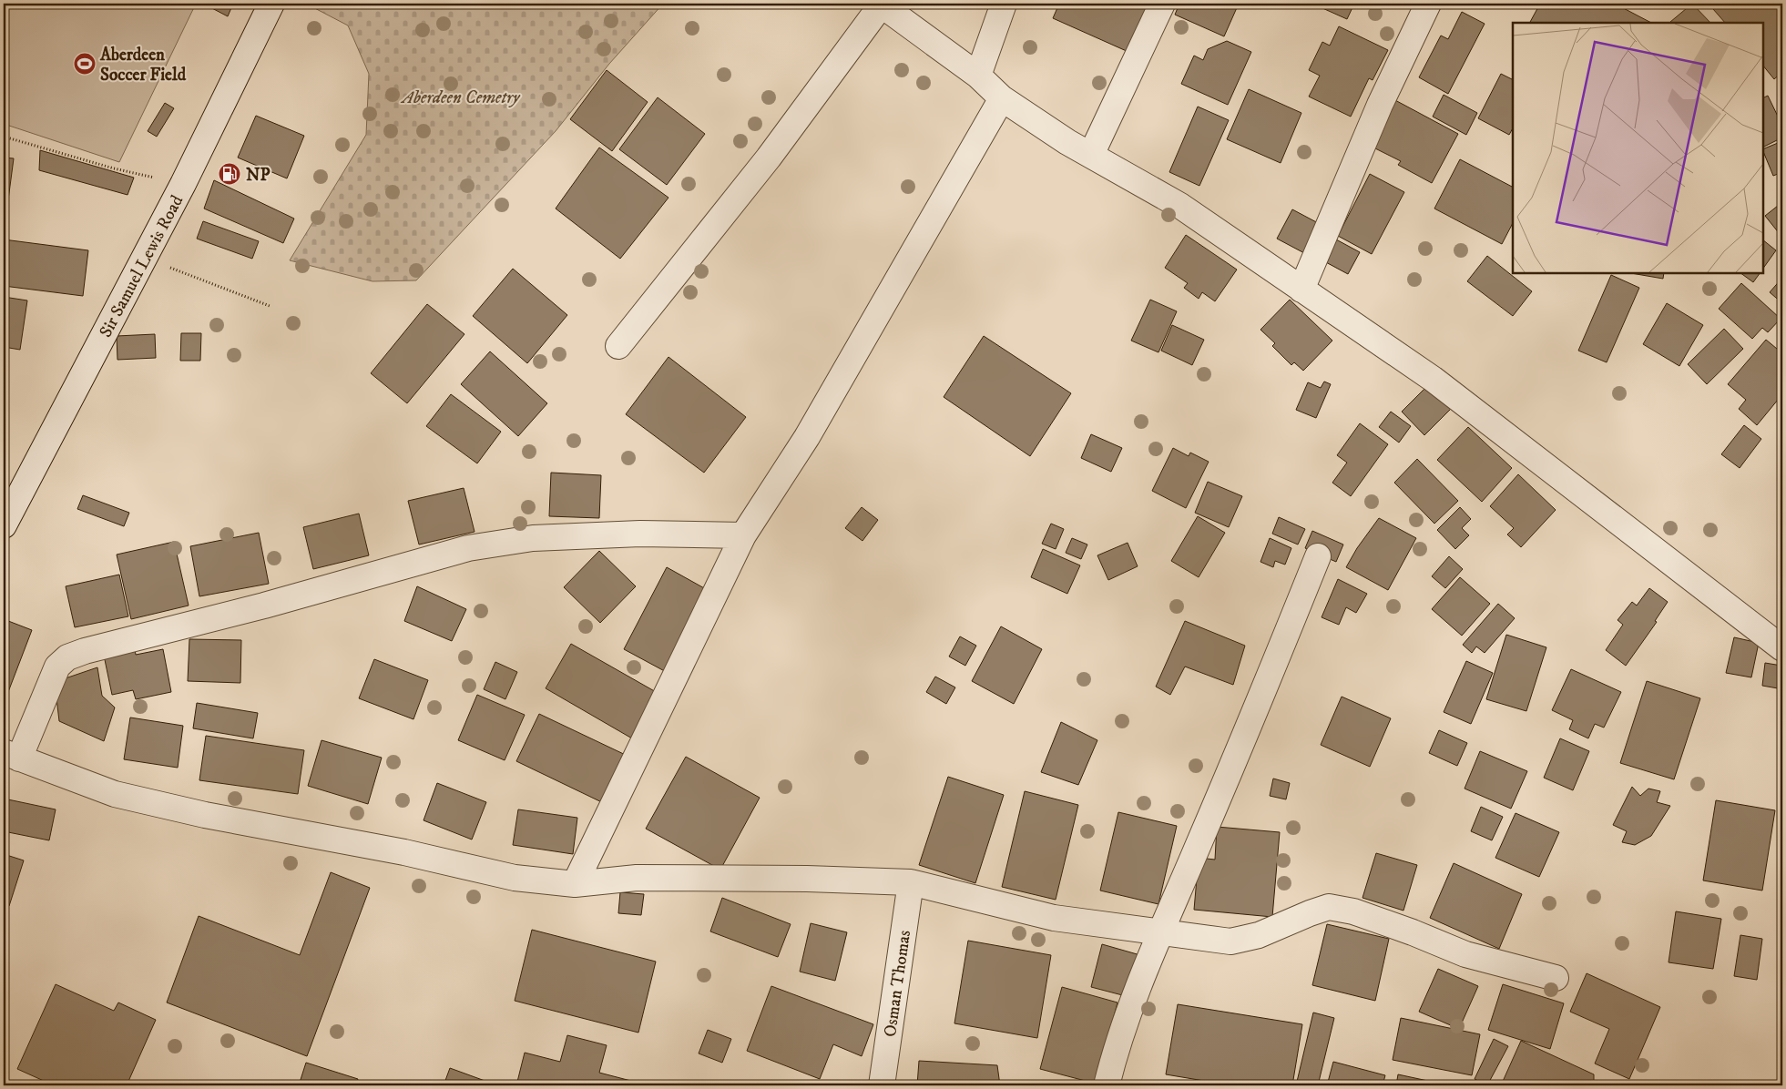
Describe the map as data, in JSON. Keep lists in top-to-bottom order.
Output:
{
  "streets": {
    "street": ["Sir Samuel Lewis Road", "Osman Thomas"]
  },
  "parks": ["Aberdeen Cemetry"],
  "places": {
    "sports": ["Aberdeen Soccer Field"],
    "fuel station": ["NP"]
  }
}
